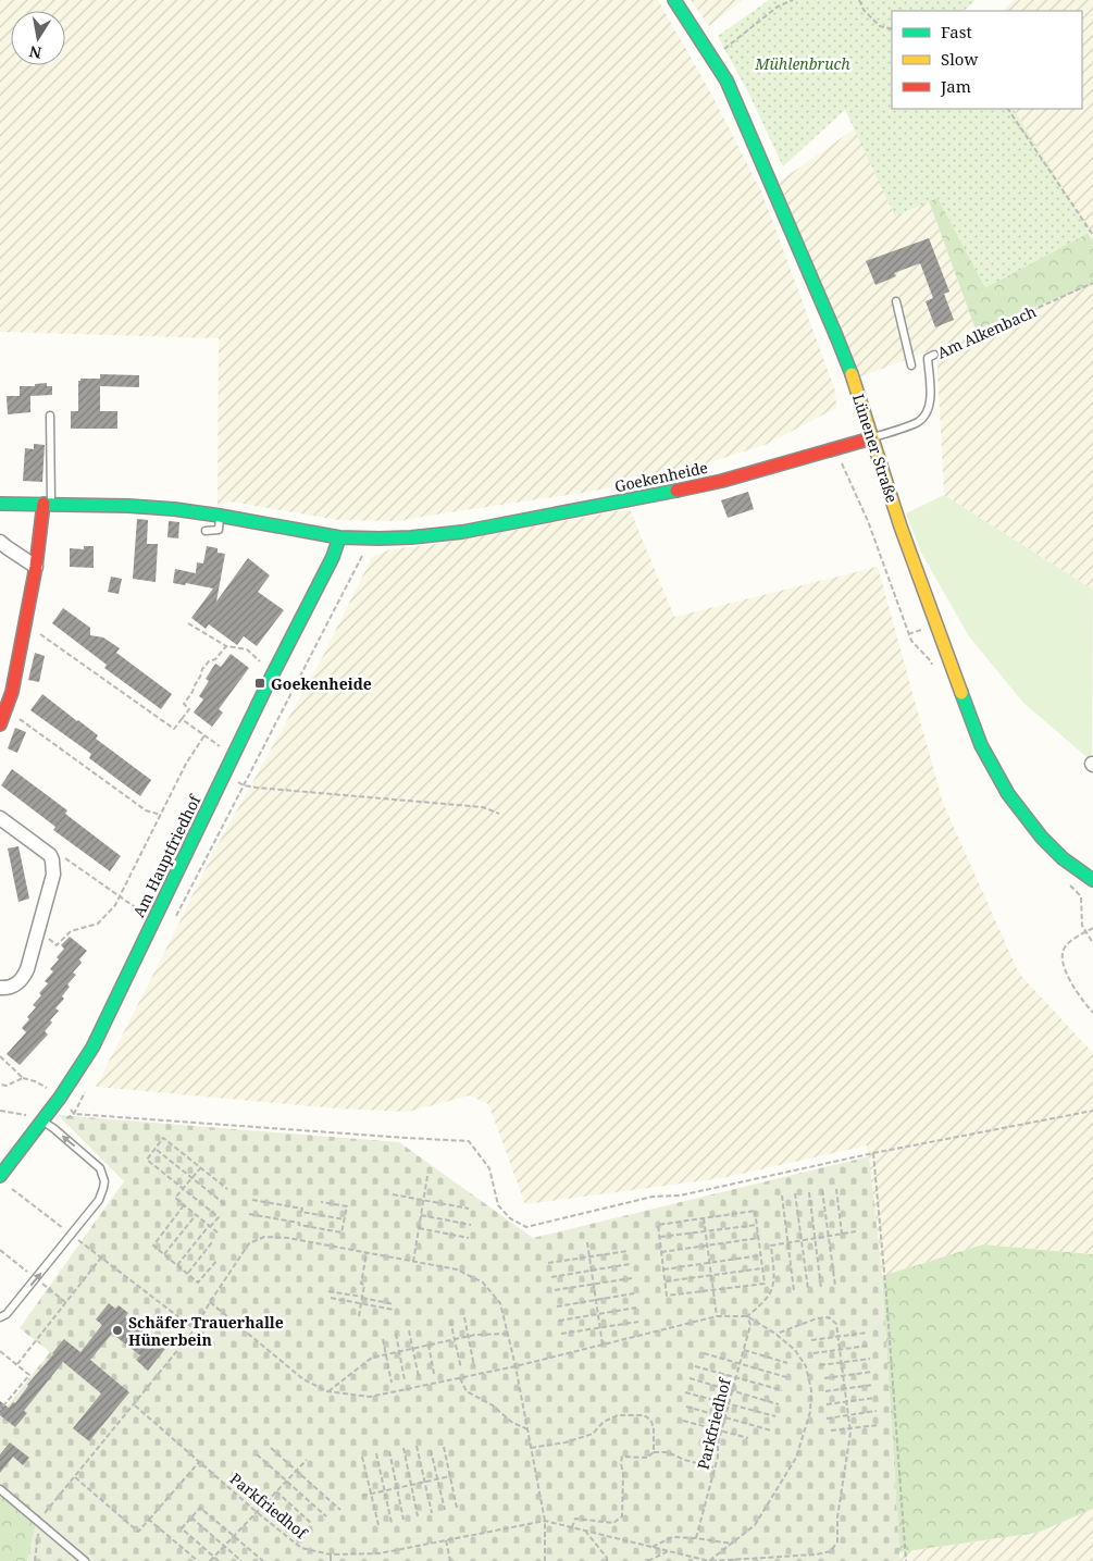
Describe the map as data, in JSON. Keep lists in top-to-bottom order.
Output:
{
  "streets": {
    "main road": ["Lünener Straße", "Goekenheide", "Am Hauptfriedhof"],
    "lane": ["Am Alkenbach"],
    "path": ["Parkfriedhof"]
  },
  "crossings": [
    ["Am Alkenbach", "Lünener Straße"],
    ["Am Alkenbach", "Goekenheide"],
    ["Lünener Straße", "Goekenheide"],
    ["Goekenheide", "Am Hauptfriedhof"]
  ],
  "parks": ["Mühlenbruch"],
  "places": {
    "transit": ["Goekenheide"],
    "other": ["Schäfer Trauerhalle Hünerbein"]
  },
  "legend": ["Fast", "Slow", "Jam"],
  "north": "bottom"
}
